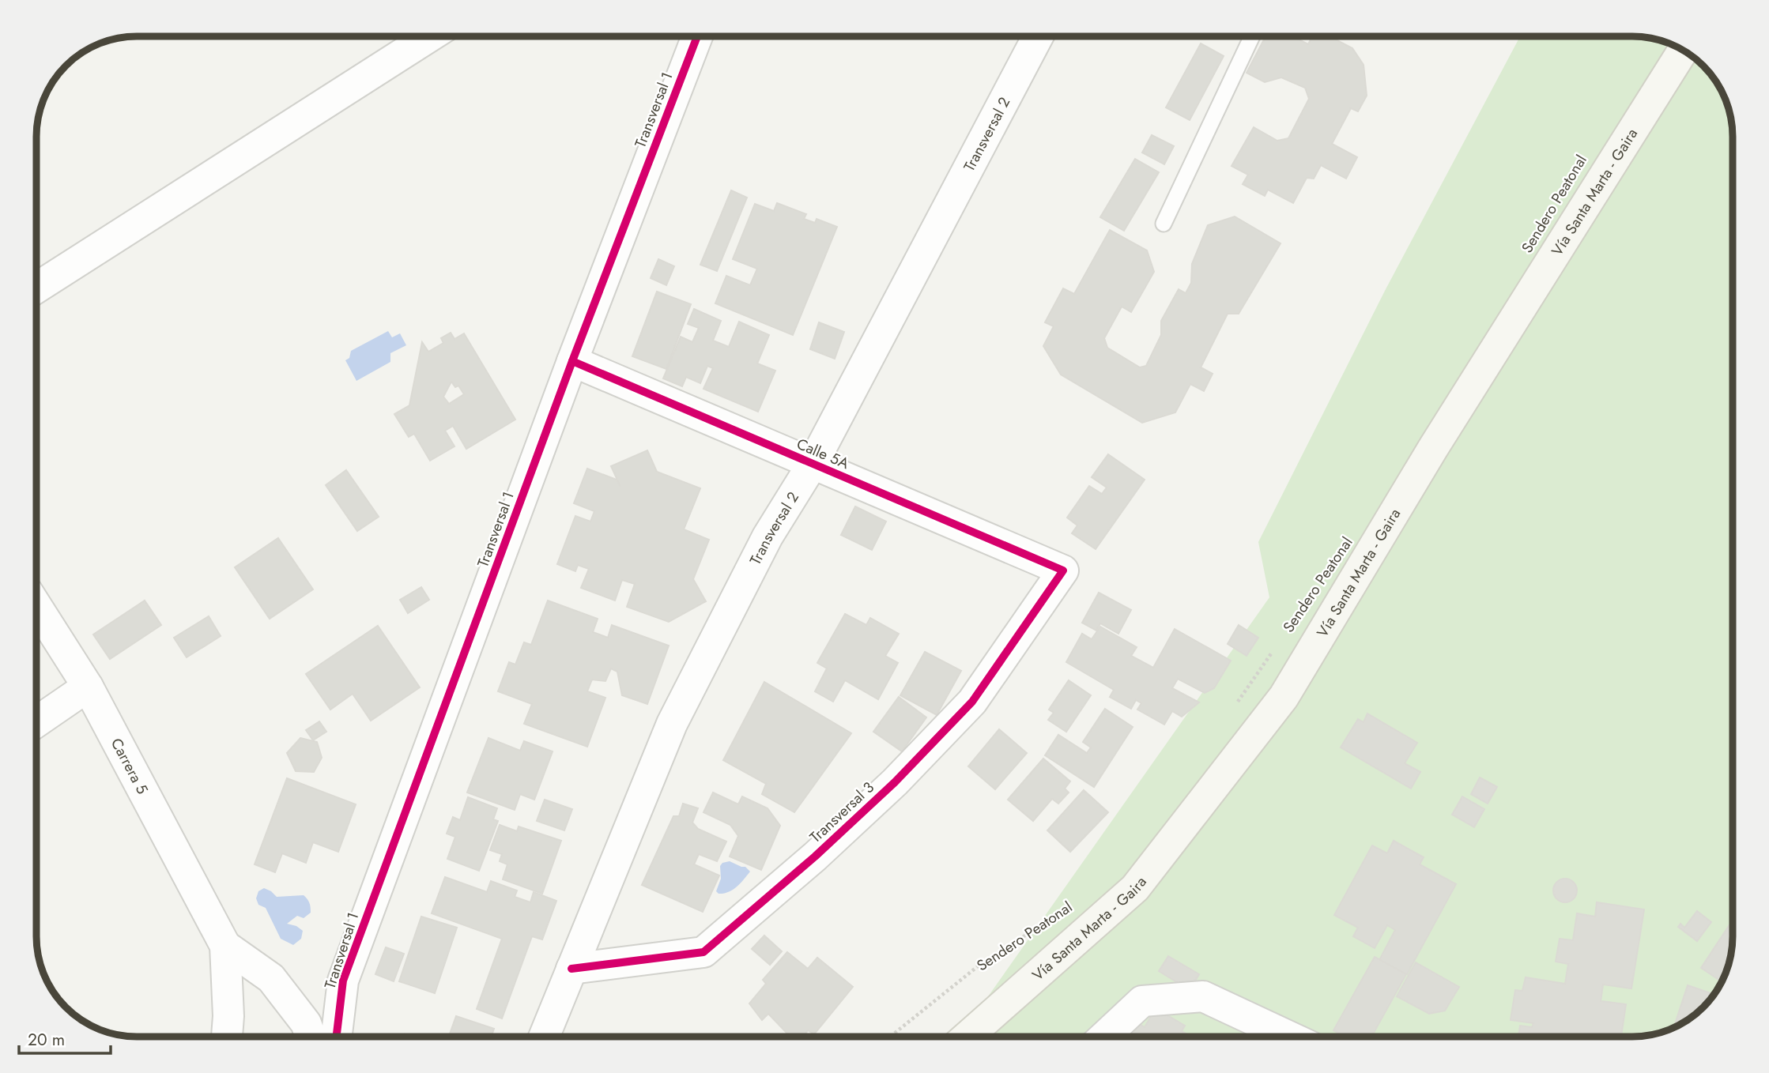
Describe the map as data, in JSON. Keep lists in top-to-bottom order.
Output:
{
  "streets": {
    "main road": ["Vía Santa Marta - Gaira"],
    "street": [
      "Transversal 1",
      "Transversal 2",
      "Calle 5A",
      "Carrera 5",
      "Transversal 3"
    ],
    "path": ["Sendero Peatonal"]
  },
  "crossings": [
    ["Transversal 1", "Calle 5A"],
    ["Transversal 2", "Calle 5A"],
    ["Transversal 2", "Transversal 3"],
    ["Calle 5A", "Transversal 3"]
  ],
  "scale_bar": "20 m"
}
